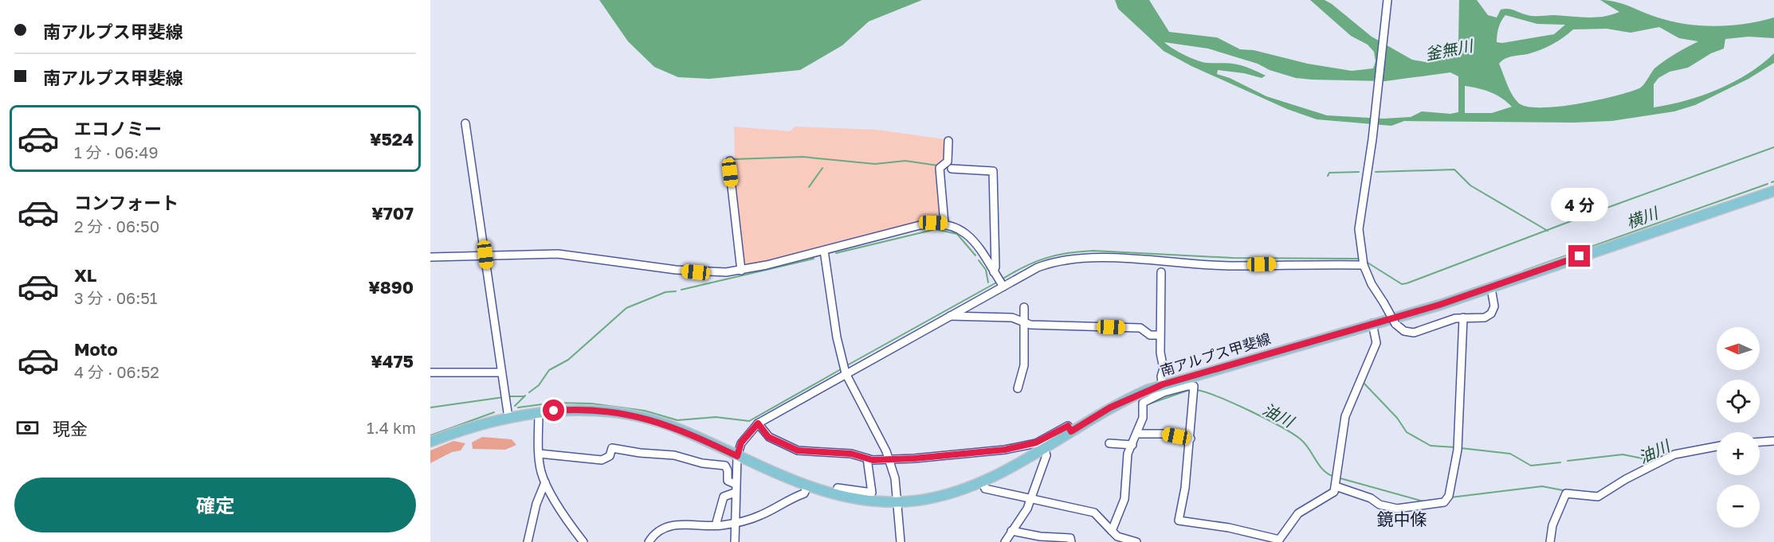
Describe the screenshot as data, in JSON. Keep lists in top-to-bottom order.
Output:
{
  "streets": {
    "main road": ["南アルプス甲斐線"]
  },
  "districts": ["鏡中條"],
  "water": ["釜無川", "横川", "油川"],
  "north": "left",
  "page": {
    "banner": ["南アルプス甲斐線", "南アルプス甲斐線"],
    "list": [
      {
        "name": "エコノミー",
        "note": "1 分 · 06:49",
        "value": "¥524"
      },
      {
        "name": "コンフォート",
        "note": "2 分 · 06:50",
        "value": "¥707"
      },
      {
        "name": "XL",
        "note": "3 分 · 06:51",
        "value": "¥890"
      },
      {
        "name": "Moto",
        "note": "4 分 · 06:52",
        "value": "¥475"
      }
    ],
    "bubble": "4 分",
    "map_buttons": ["+", "−"],
    "pay": ["現金", "1.4 km"],
    "buttons": "確定"
  }
}
